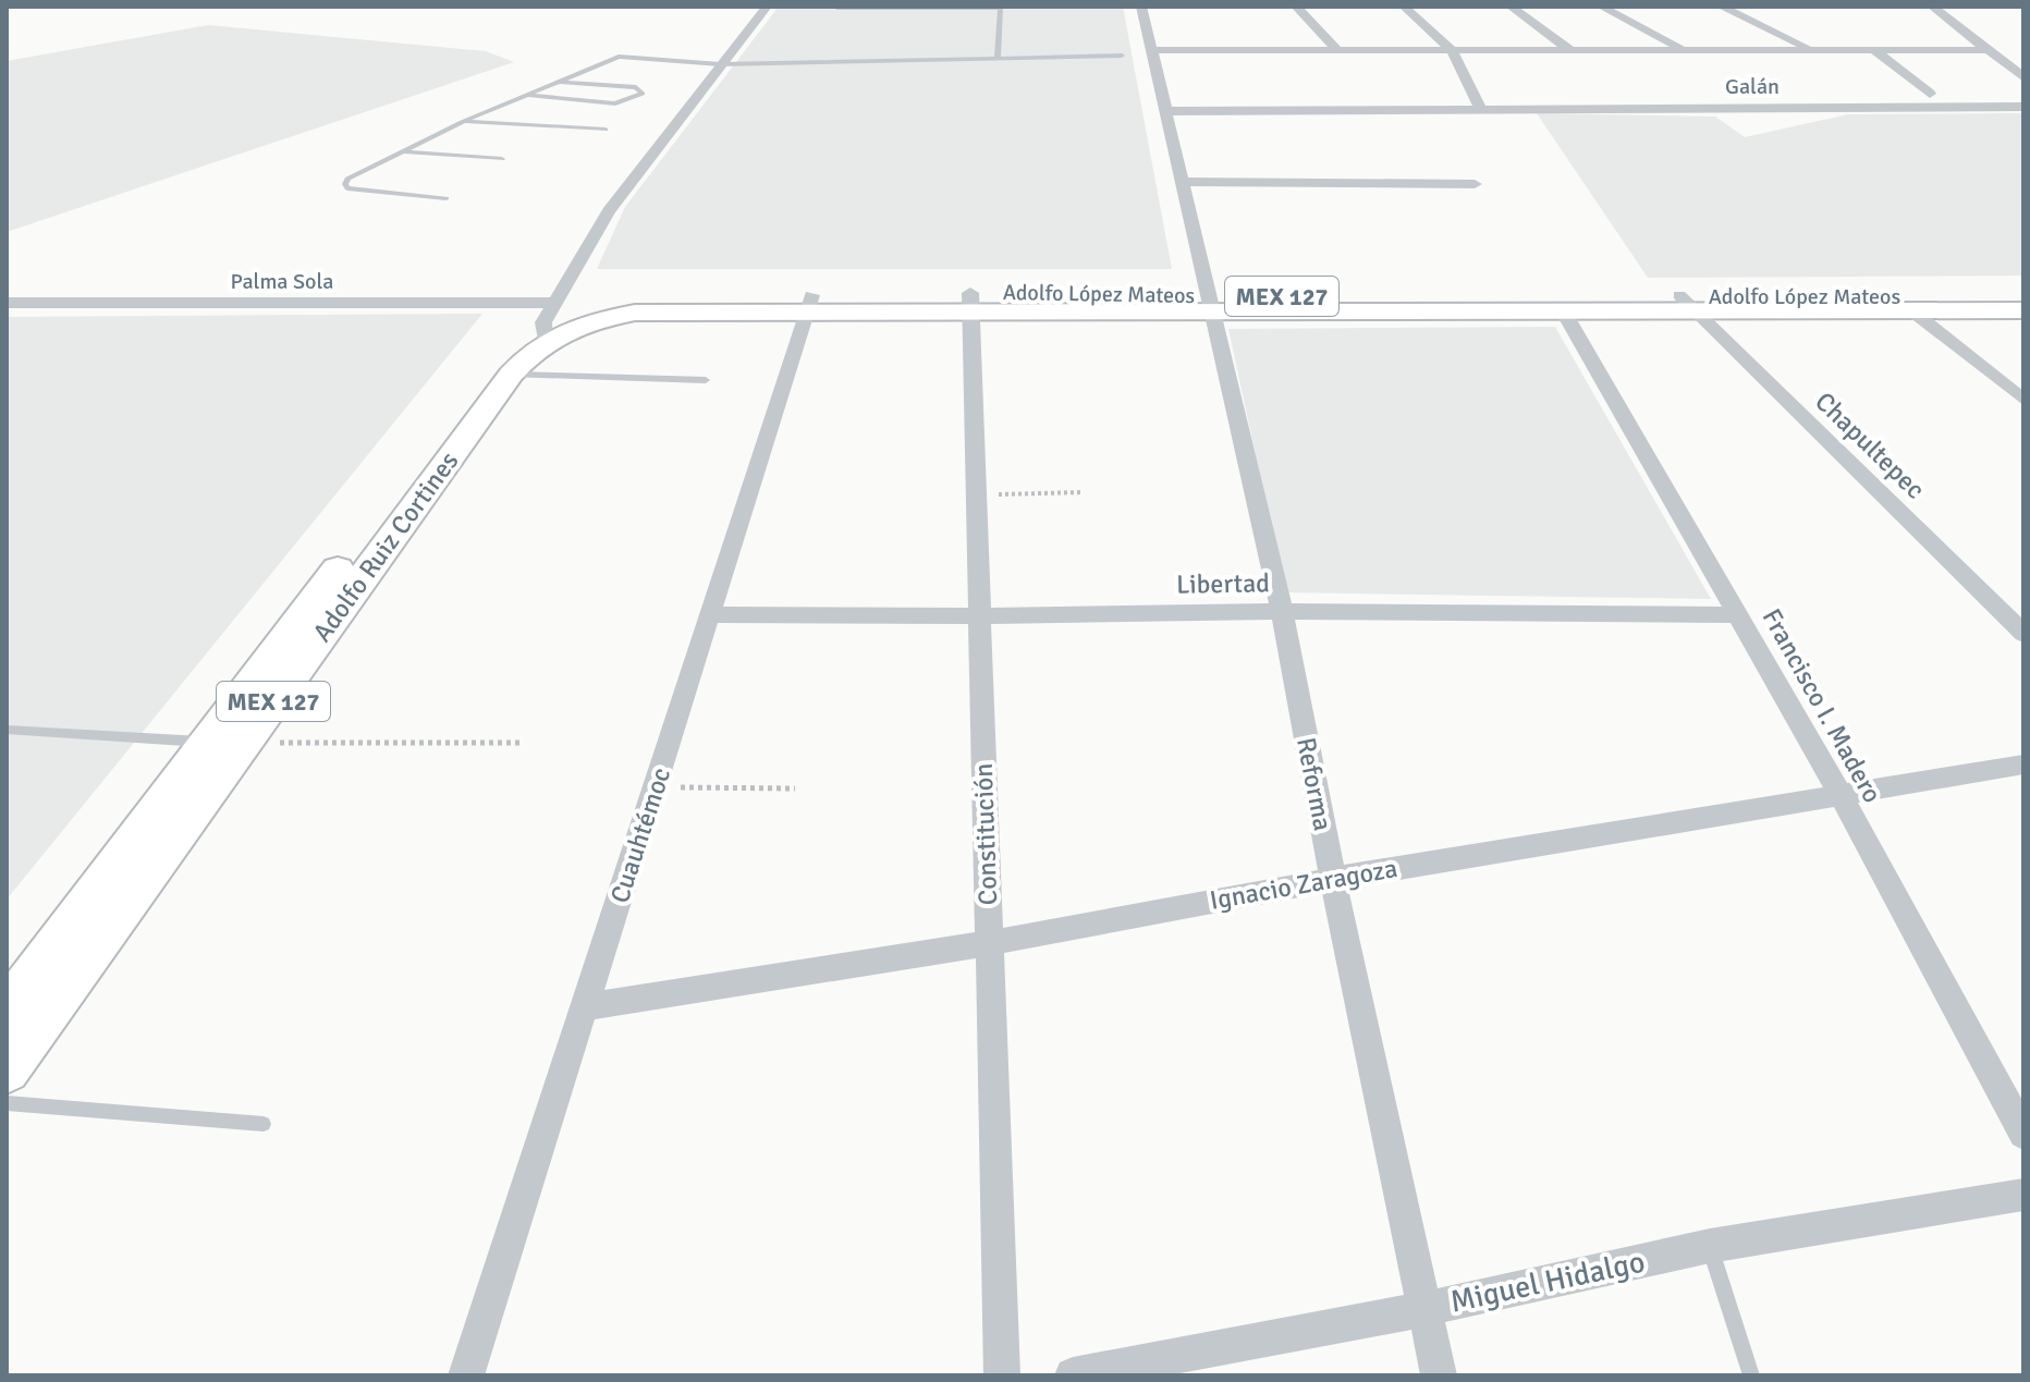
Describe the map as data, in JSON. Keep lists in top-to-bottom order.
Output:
{
  "streets": {
    "main road": ["Adolfo López Mateos", "MEX 127", "Adolfo Ruiz Cortines"],
    "street": [
      "Galán",
      "Palma Sola",
      "Chapultepec",
      "Libertad",
      "Francisco I. Madero",
      "Reforma",
      "Constitución",
      "Cuauhtémoc",
      "Ignacio Zaragoza",
      "Miguel Hidalgo"
    ]
  },
  "crossings": [
    ["Galán", "Reforma"],
    ["Palma Sola", "Adolfo López Mateos"],
    ["Palma Sola", "Adolfo Ruiz Cortines"],
    ["Adolfo López Mateos", "Chapultepec"],
    ["Adolfo López Mateos", "Adolfo Ruiz Cortines"],
    ["Adolfo López Mateos", "Francisco I. Madero"],
    ["Adolfo López Mateos", "Reforma"],
    ["Adolfo López Mateos", "Constitución"],
    ["Adolfo López Mateos", "Cuauhtémoc"],
    ["Libertad", "Francisco I. Madero"],
    ["Libertad", "Reforma"],
    ["Libertad", "Constitución"],
    ["Libertad", "Cuauhtémoc"],
    ["Francisco I. Madero", "Ignacio Zaragoza"],
    ["Reforma", "Ignacio Zaragoza"],
    ["Reforma", "Miguel Hidalgo"],
    ["Constitución", "Ignacio Zaragoza"],
    ["Cuauhtémoc", "Ignacio Zaragoza"]
  ]
}
